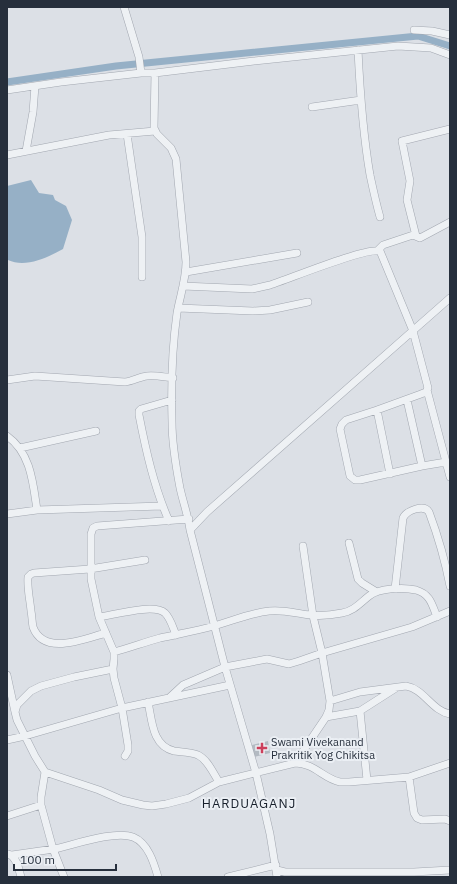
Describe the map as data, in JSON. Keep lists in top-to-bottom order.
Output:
{
  "districts": ["HARDUAGANJ"],
  "places": {
    "health": ["Swami Vivekanand Prakritik Yog Chikitsa"]
  },
  "scale_bar": "100 m"
}
